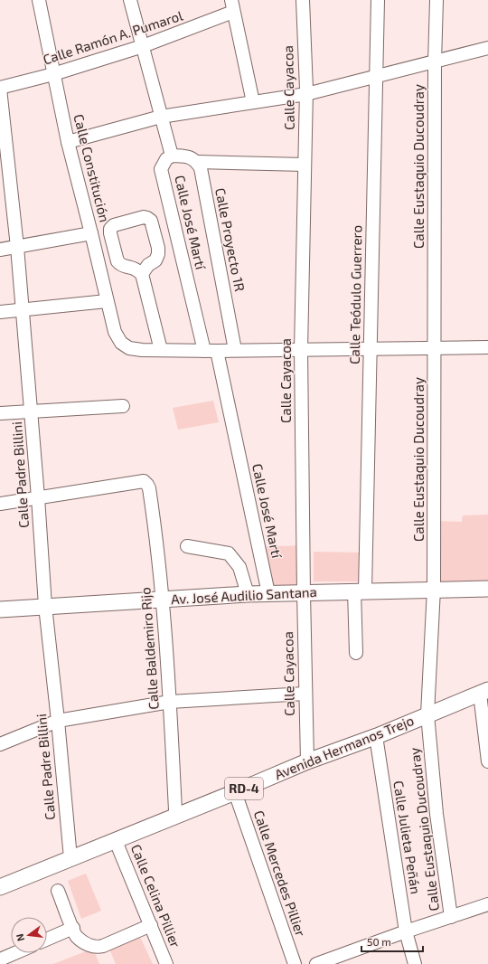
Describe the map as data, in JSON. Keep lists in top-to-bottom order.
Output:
{
  "streets": {
    "main road": ["Av. José Audilio Santana", "Avenida Hermanos Trejo", "RD-4"],
    "street": [
      "Calle Ramón A. Pumarol",
      "Calle Cayacoa",
      "Calle Eustaquio Ducoudray",
      "Calle Constitución",
      "Calle José Martí",
      "Calle Proyecto 1R",
      "Calle Teódulo Guerrero",
      "Calle Padre Billini",
      "Calle Baldemiro Rijo",
      "Calle Julieta Peñán",
      "Calle Mercedes Pillier",
      "Calle Celina Pillier"
    ]
  },
  "crossings": [
    ["Calle Ramón A. Pumarol", "Calle Constitución"],
    ["Calle Ramón A. Pumarol", "Calle Padre Billini"],
    ["Calle Cayacoa", "Av. José Audilio Santana"],
    ["Calle Cayacoa", "Avenida Hermanos Trejo"],
    ["Calle Eustaquio Ducoudray", "Av. José Audilio Santana"],
    ["Calle Eustaquio Ducoudray", "Avenida Hermanos Trejo"],
    ["Calle José Martí", "Av. José Audilio Santana"],
    ["Calle Teódulo Guerrero", "Av. José Audilio Santana"],
    ["Calle Padre Billini", "Av. José Audilio Santana"],
    ["Calle Padre Billini", "Calle Baldemiro Rijo"],
    ["Calle Padre Billini", "Avenida Hermanos Trejo"],
    ["Av. José Audilio Santana", "Calle Baldemiro Rijo"],
    ["Calle Baldemiro Rijo", "Avenida Hermanos Trejo"],
    ["Avenida Hermanos Trejo", "Calle Julieta Peñán"],
    ["Avenida Hermanos Trejo", "Calle Mercedes Pillier"],
    ["Avenida Hermanos Trejo", "Calle Celina Pillier"]
  ],
  "scale_bar": "50 m",
  "north": "left"
}
